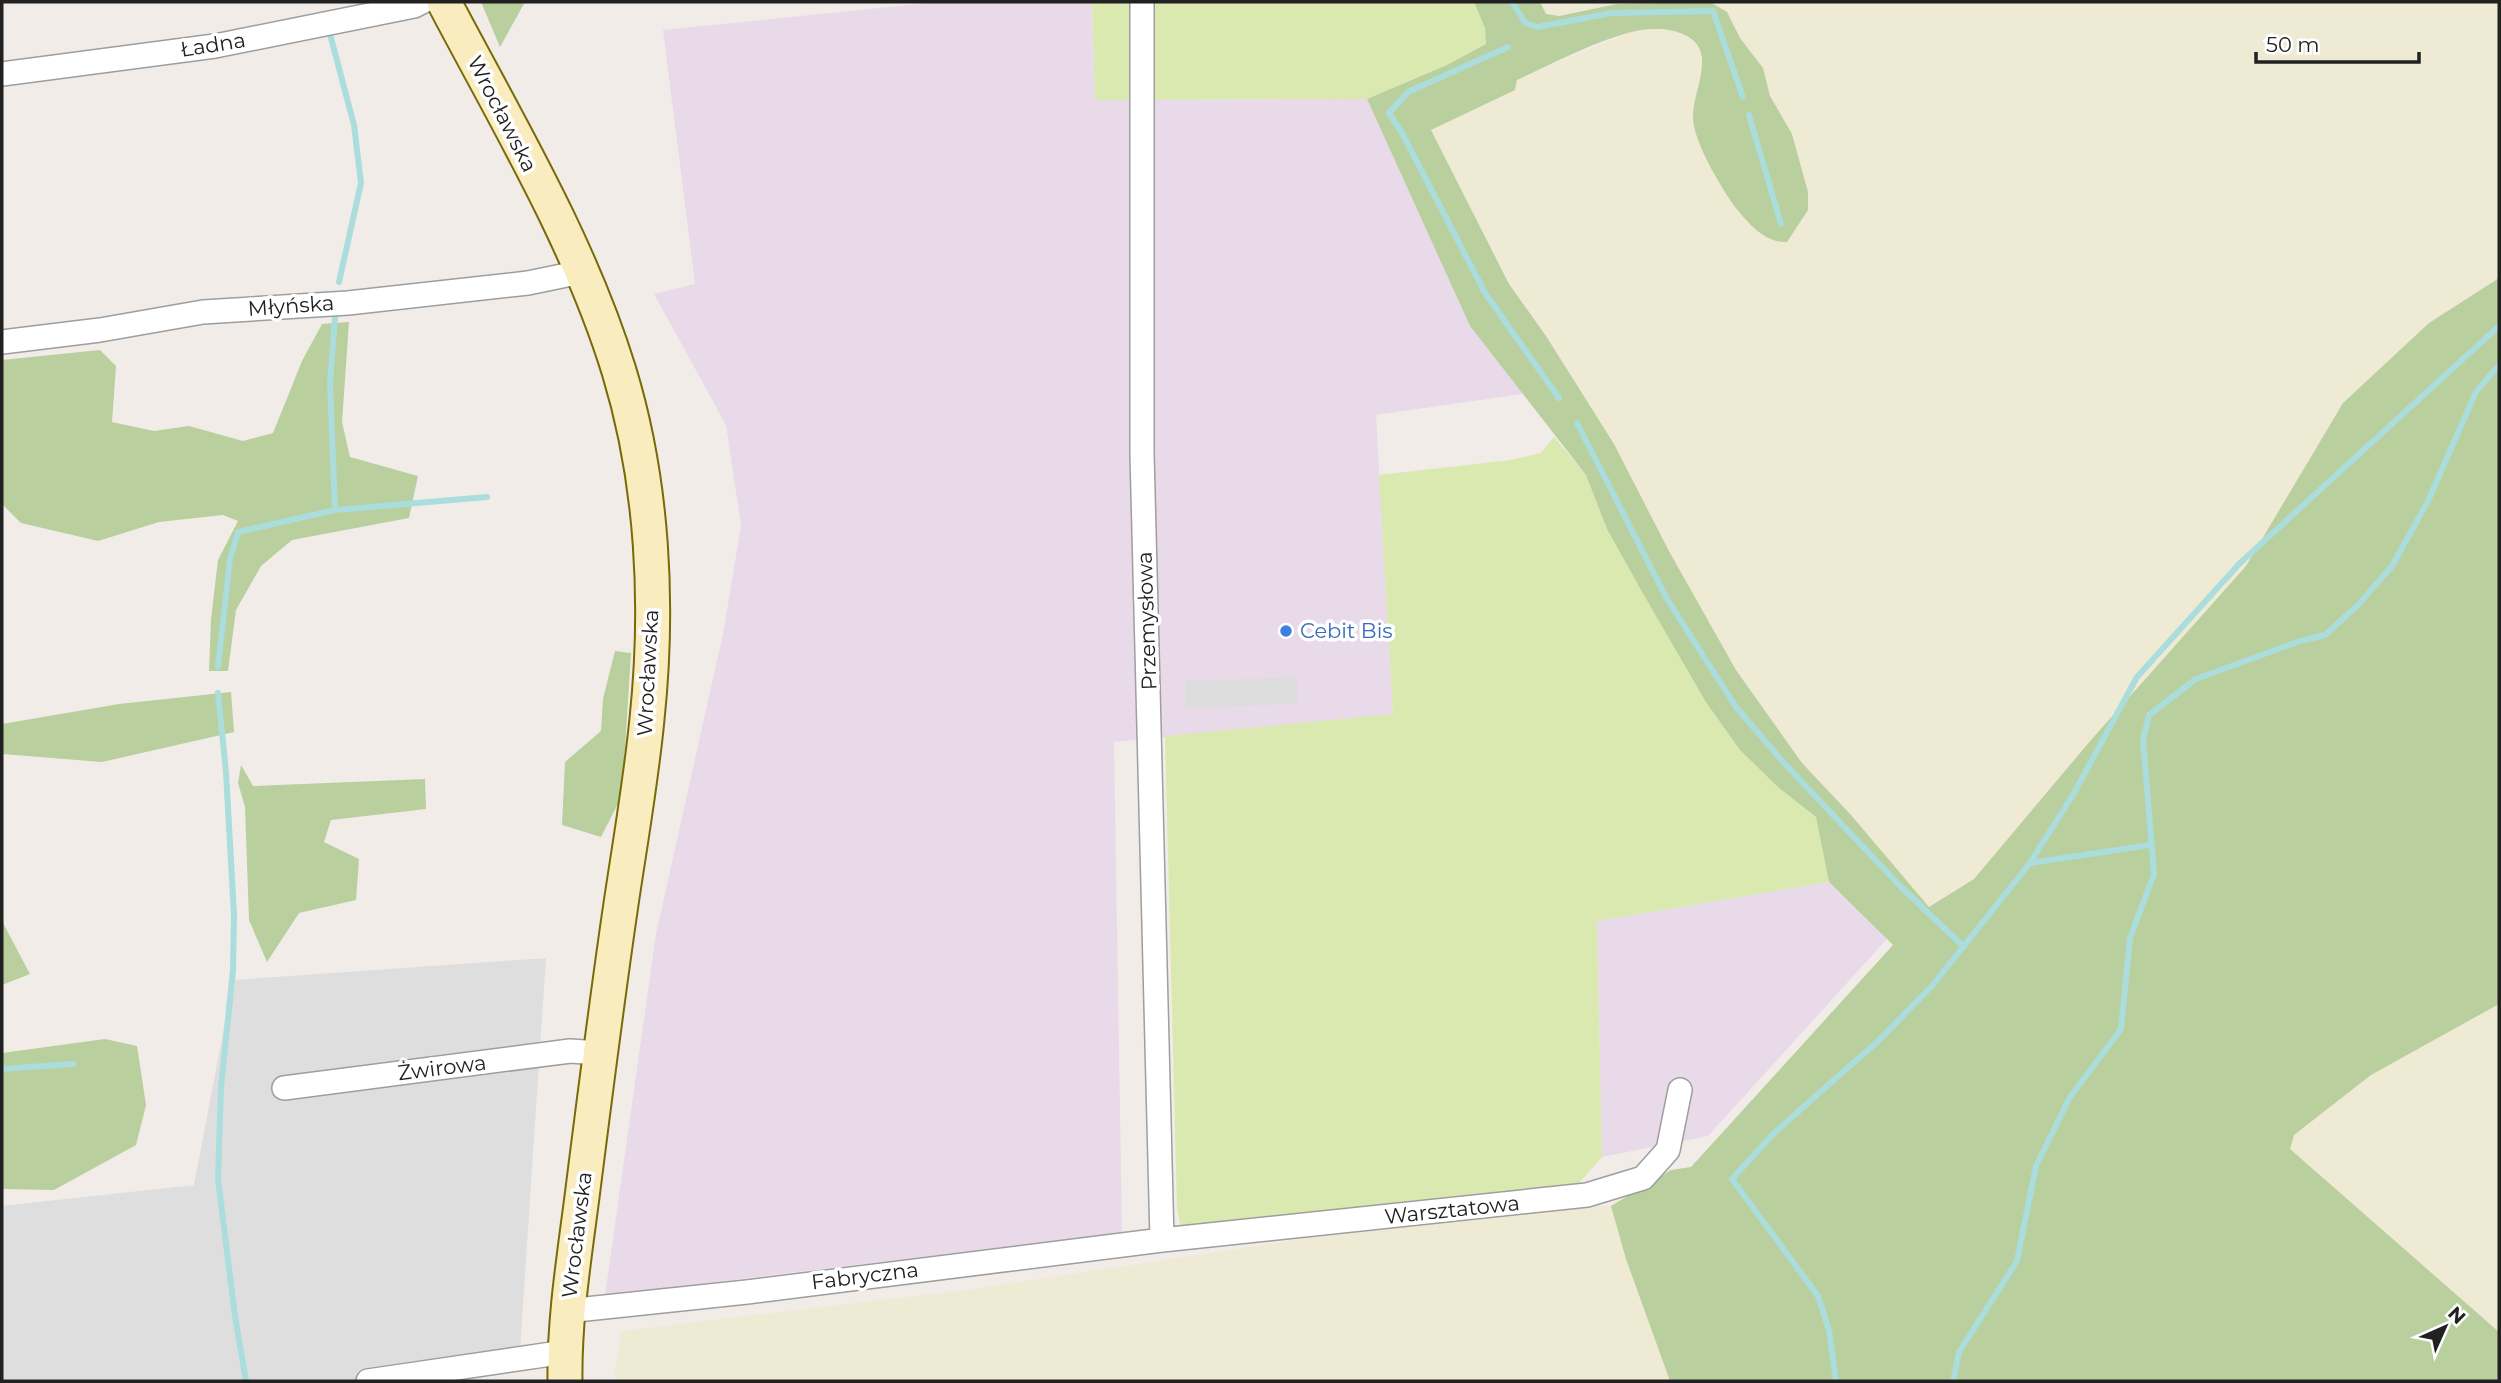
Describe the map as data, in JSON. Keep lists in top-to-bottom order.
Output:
{
  "streets": {
    "main road": ["Wrocławska"],
    "street": [
      "Ładna",
      "Młyńska",
      "Przemysłowa",
      "Żwirowa",
      "Warsztatowa",
      "Fabryczna"
    ]
  },
  "crossings": [
    ["Wrocławska", "Młyńska"],
    ["Wrocławska", "Żwirowa"],
    ["Wrocławska", "Fabryczna"],
    ["Przemysłowa", "Warsztatowa"],
    ["Przemysłowa", "Fabryczna"],
    ["Warsztatowa", "Fabryczna"]
  ],
  "places": ["Cebit Bis"],
  "scale_bar": "50 m",
  "north": "top right"
}
